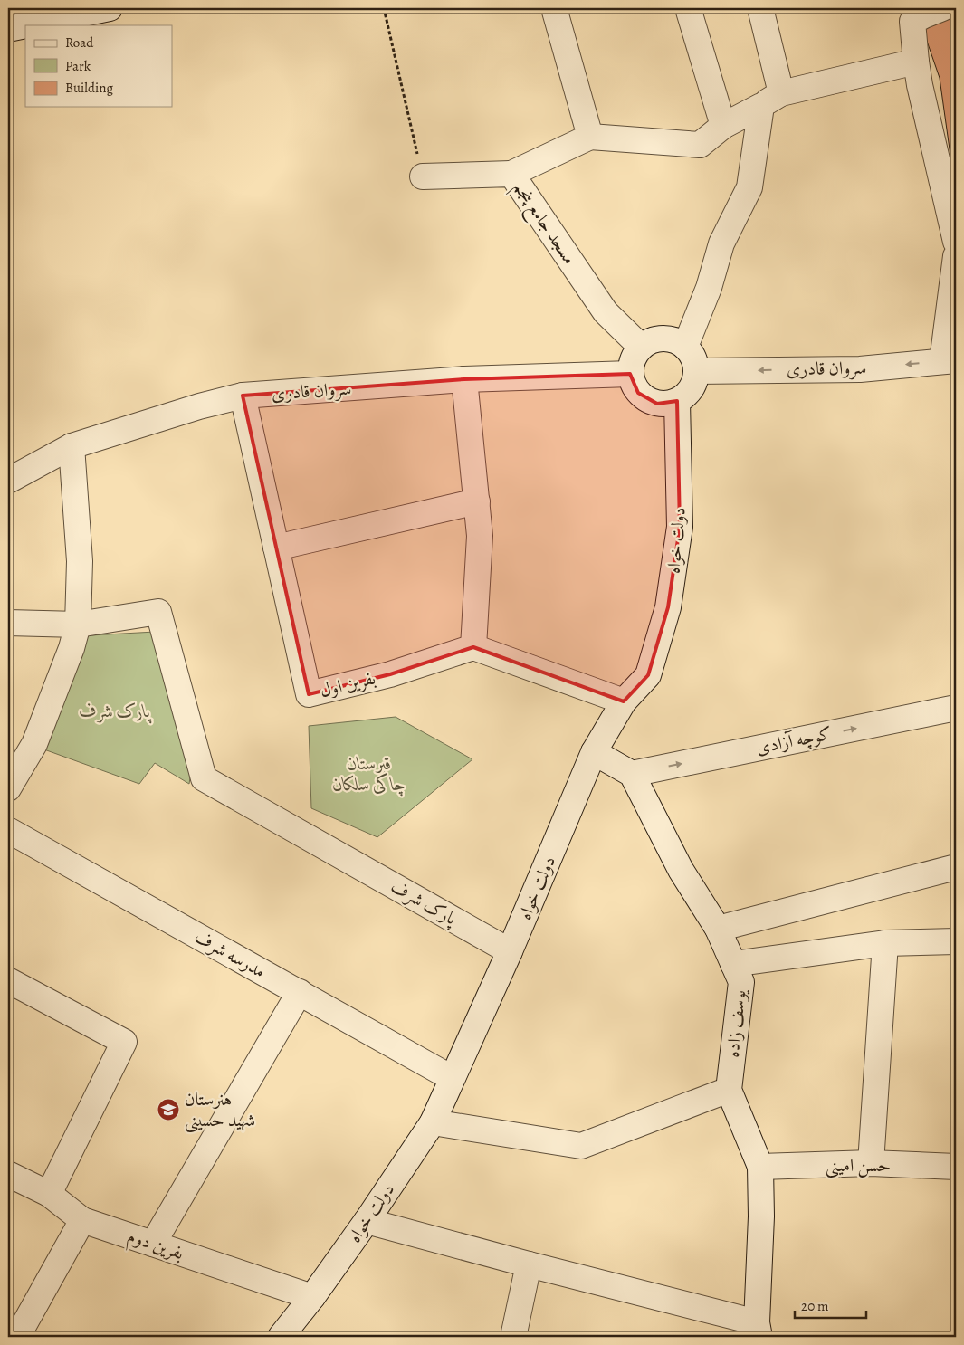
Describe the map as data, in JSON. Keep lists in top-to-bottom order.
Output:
{
  "streets": {
    "street": [
      "مسجد جامع پنجم",
      "سروان قادری",
      "دولت خواه",
      "بفرین اول",
      "کوچه آزادی",
      "پارک شرف",
      "مدرسه شرف",
      "یوسف زاده",
      "حسن امینی",
      "بفرین دوم"
    ]
  },
  "crossings": [
    ["مسجد جامع پنجم", "سروان قادری"],
    ["مسجد جامع پنجم", "دولت خواه"],
    ["سروان قادری", "دولت خواه"],
    ["سروان قادری", "بفرین اول"],
    ["دولت خواه", "پارک شرف"],
    ["دولت خواه", "مدرسه شرف"],
    ["دولت خواه", "بفرین دوم"],
    ["کوچه آزادی", "یوسف زاده"],
    ["یوسف زاده", "حسن امینی"]
  ],
  "parks": ["پارک شرف", "قبرستان چاکی سلکان"],
  "places": {
    "school or university": ["هنرستان شهید حسینی"]
  },
  "legend": ["Road", "Park", "Building"],
  "scale_bar": "20 m"
}
